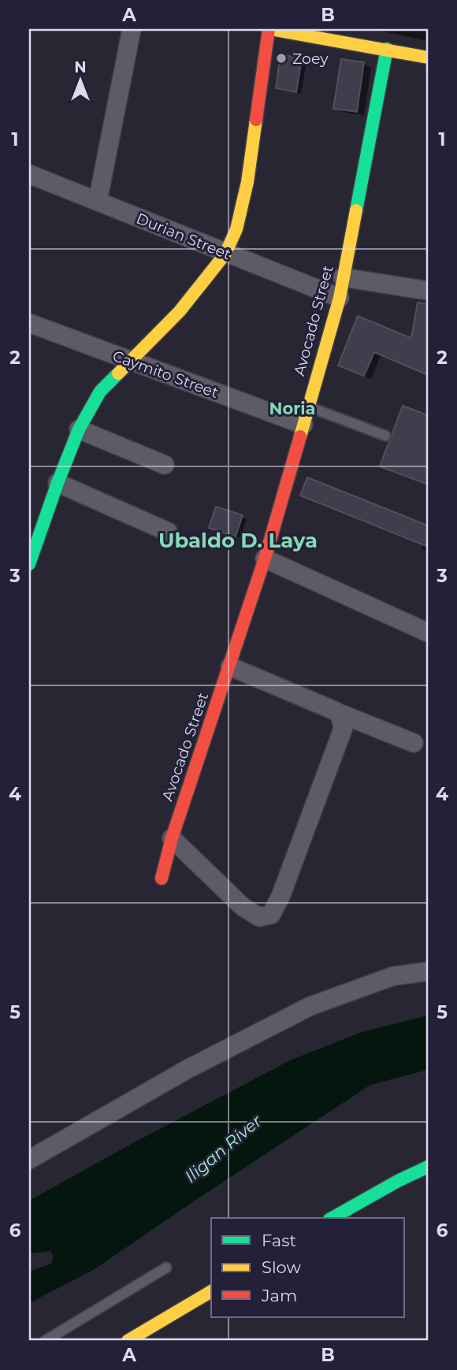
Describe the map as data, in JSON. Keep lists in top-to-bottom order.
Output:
{
  "streets": {
    "street": ["Durian Street", "Avocado Street", "Caymito Street"]
  },
  "crossings": [
    ["Durian Street", "Avocado Street"],
    ["Avocado Street", "Caymito Street"]
  ],
  "districts": ["Noria", "Ubaldo D. Laya"],
  "water": ["Iligan River"],
  "places": ["Zoey"],
  "legend": ["Fast", "Slow", "Jam"],
  "north": "top",
  "grid": {
    "columns": ["A", "B"],
    "rows": [
      "1",
      "2",
      "3",
      "4",
      "5",
      "6"
    ]
  }
}
